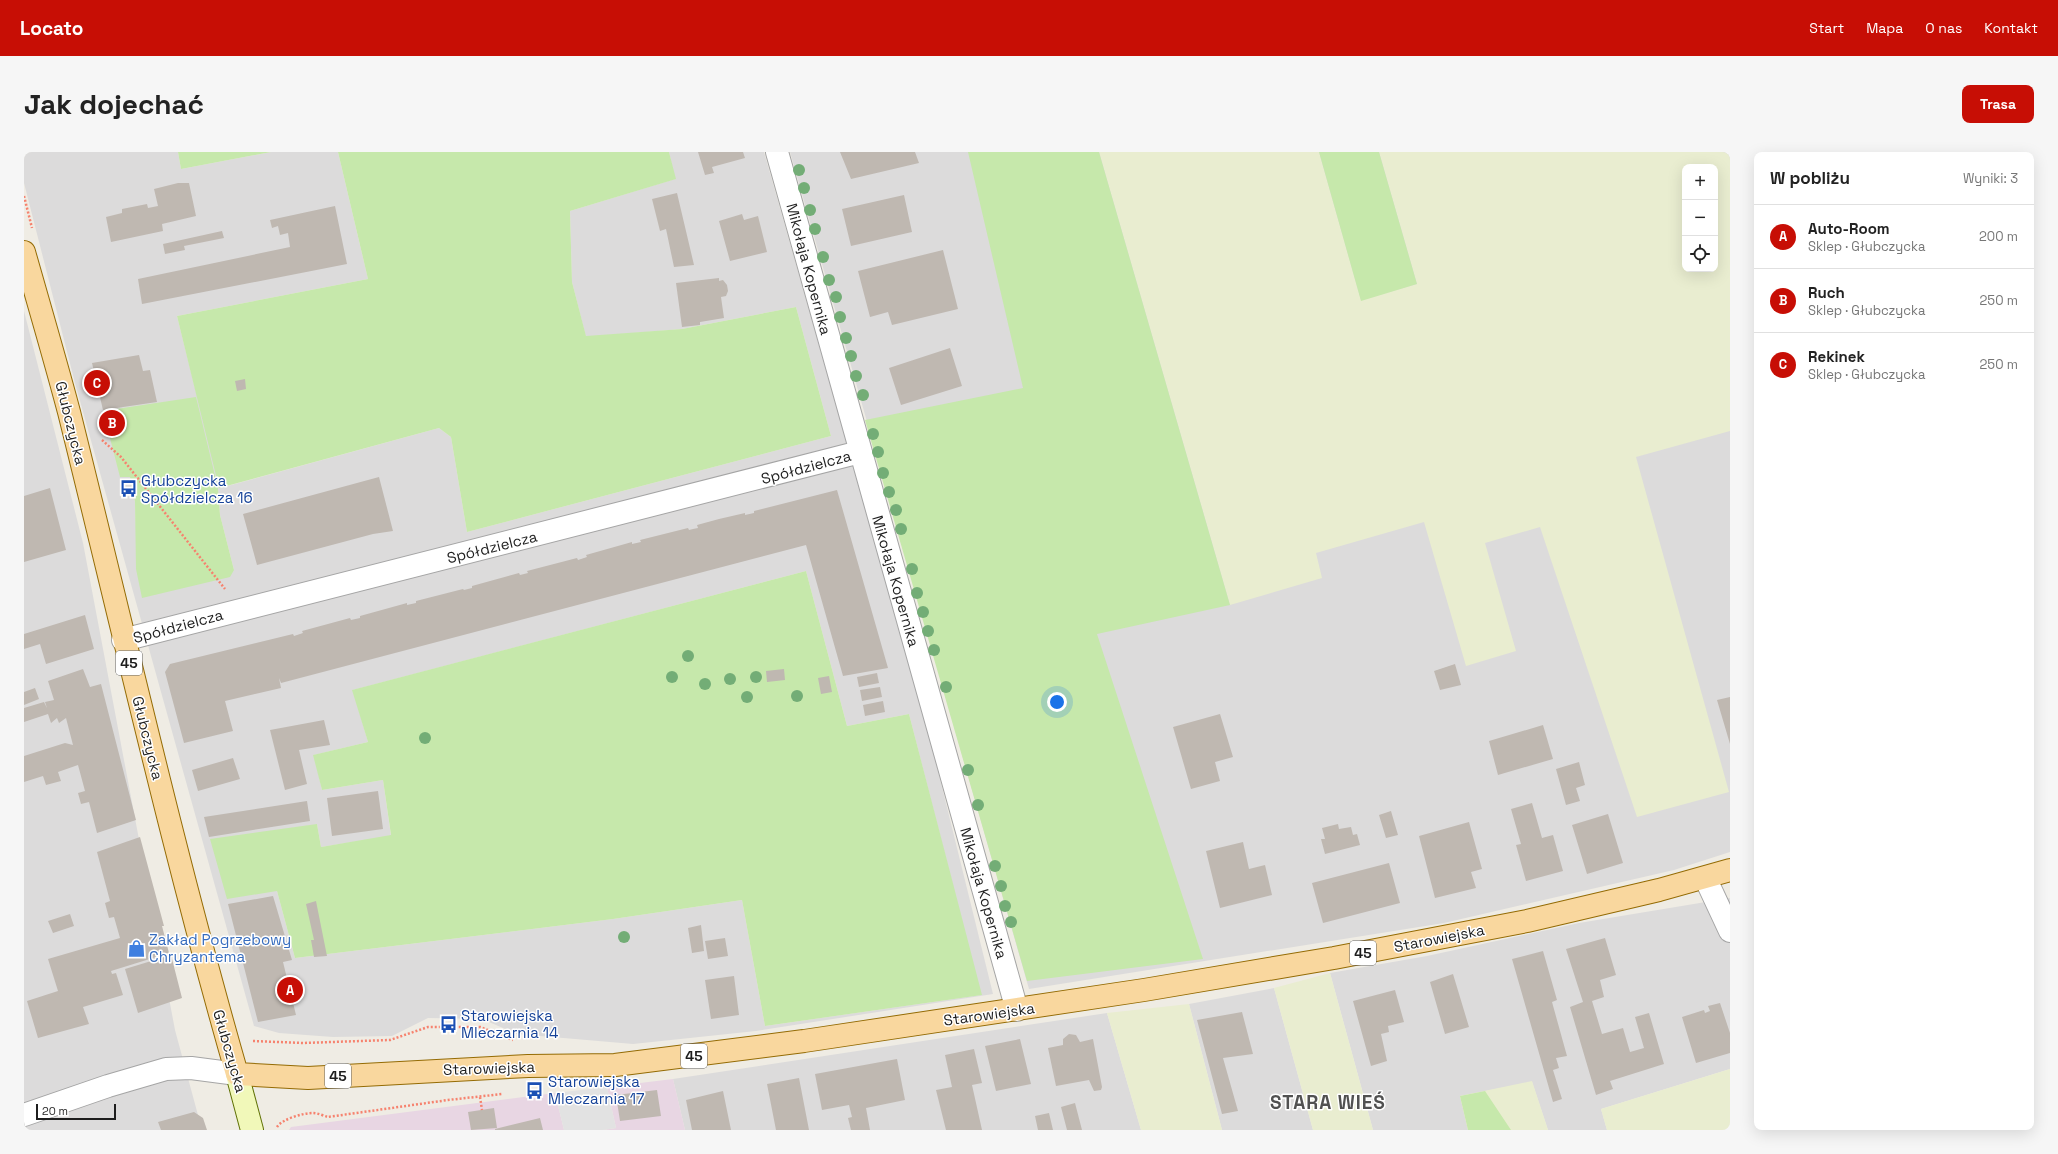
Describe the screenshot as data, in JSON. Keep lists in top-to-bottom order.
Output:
{
  "streets": {
    "main road": ["Głubczycka", "45", "Starowiejska"],
    "street": ["Mikołaja Kopernika", "Spółdzielcza"]
  },
  "crossings": [
    ["Mikołaja Kopernika", "Spółdzielcza"],
    ["Mikołaja Kopernika", "Starowiejska"],
    ["Głubczycka", "Spółdzielcza"],
    ["Głubczycka", "Starowiejska"]
  ],
  "districts": ["STARA WIEŚ"],
  "places": {
    "bus stop": ["Głubczycka Spółdzielcza 16", "Starowiejska Mleczarnia 14", "Starowiejska Mleczarnia 17"],
    "shop": ["Zakład Pogrzebowy Chryzantema"]
  },
  "scale_bar": "20 m",
  "page": {
    "header": "Locato",
    "nav": [
      "Start",
      "Mapa",
      "O nas",
      "Kontakt"
    ],
    "buttons": "Trasa",
    "title": "Jak dojechać",
    "heading": ["W pobliżu", "Wyniki: 3"],
    "map_buttons": ["+", "−"],
    "list": [
      {
        "mark": "A",
        "name": "Auto-Room",
        "note": "Sklep · Głubczycka",
        "value": "200 m"
      },
      {
        "mark": "B",
        "name": "Ruch",
        "note": "Sklep · Głubczycka",
        "value": "250 m"
      },
      {
        "mark": "C",
        "name": "Rekinek",
        "note": "Sklep · Głubczycka",
        "value": "250 m"
      }
    ],
    "pins": ["C", "B", "A"],
    "scale": "20 m"
  }
}
